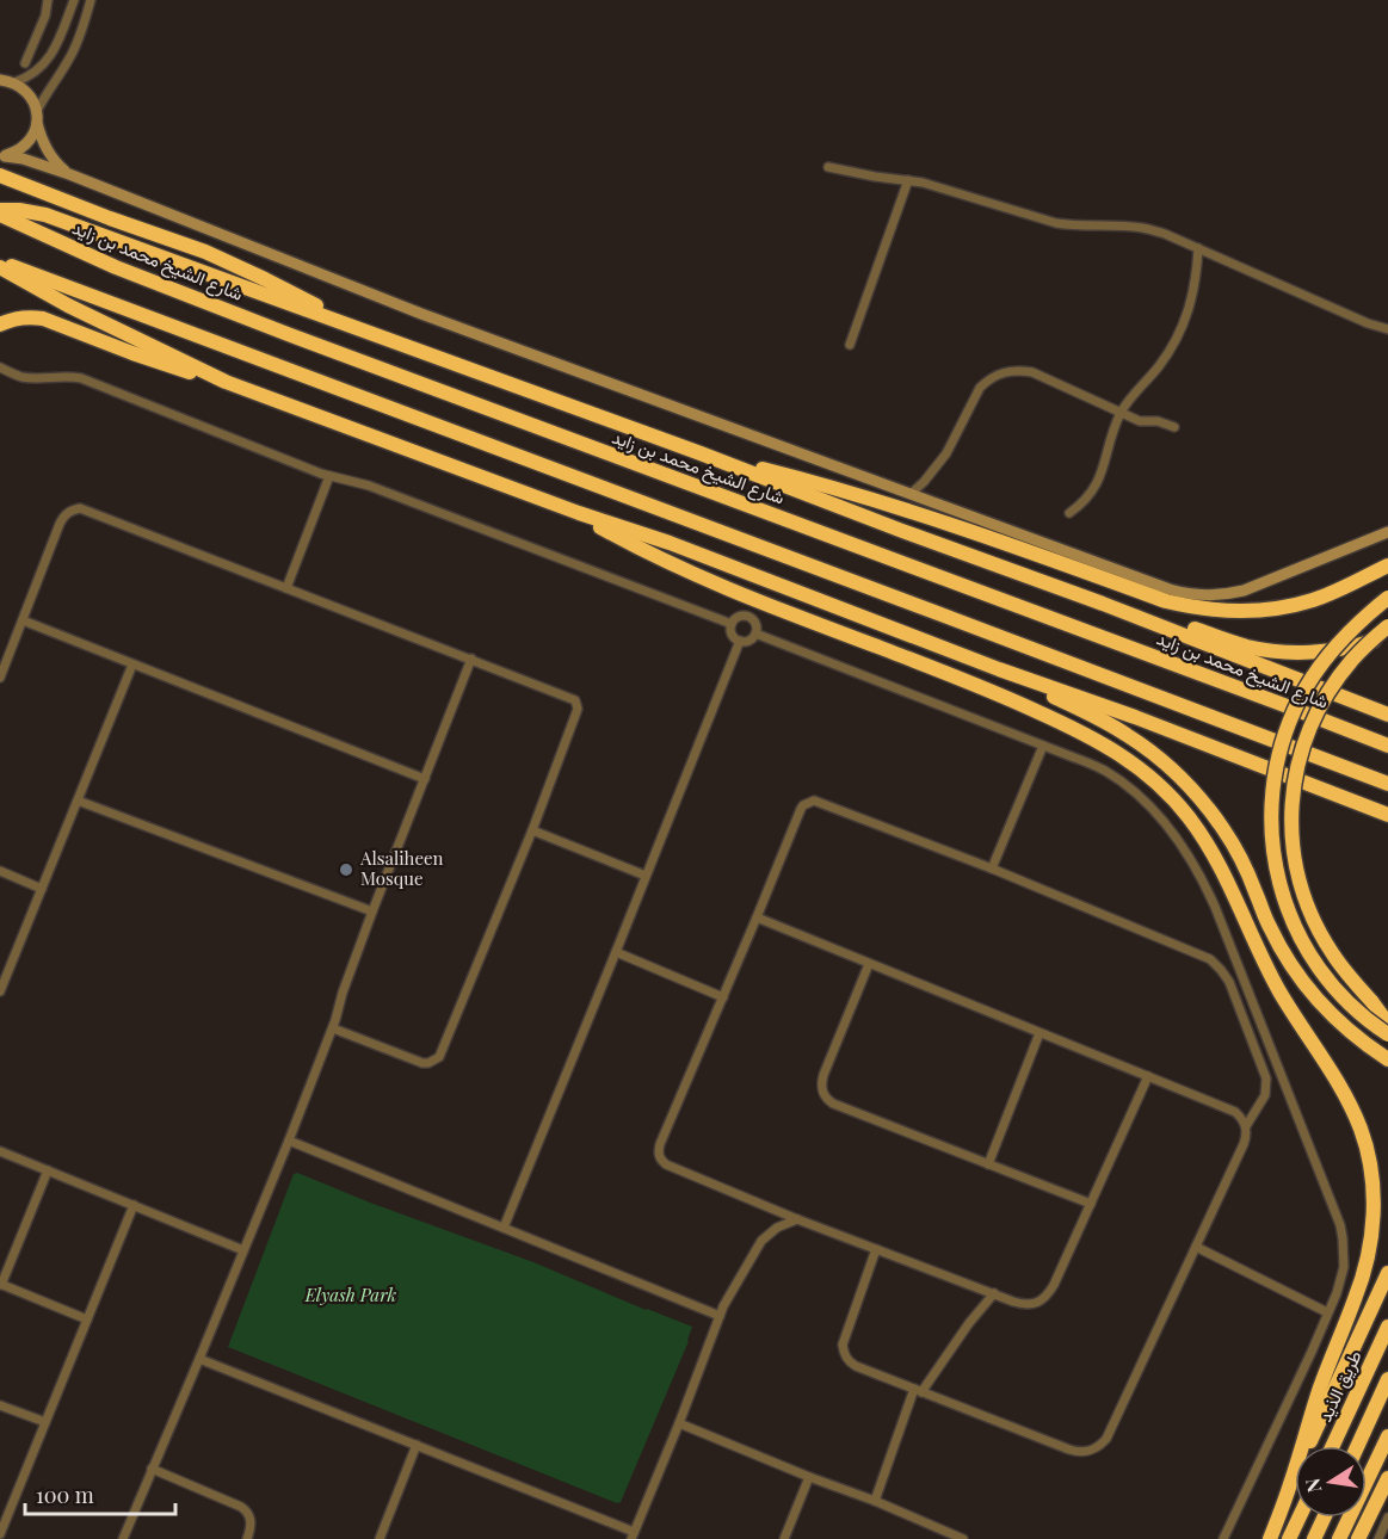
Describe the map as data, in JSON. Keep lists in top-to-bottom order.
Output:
{
  "streets": {
    "highway": ["شارع الشيخ محمد بن زايد", "طريق الذيد"]
  },
  "parks": ["Elyash Park"],
  "places": ["Alsaliheen Mosque"],
  "scale_bar": "100 m",
  "north": "left"
}
